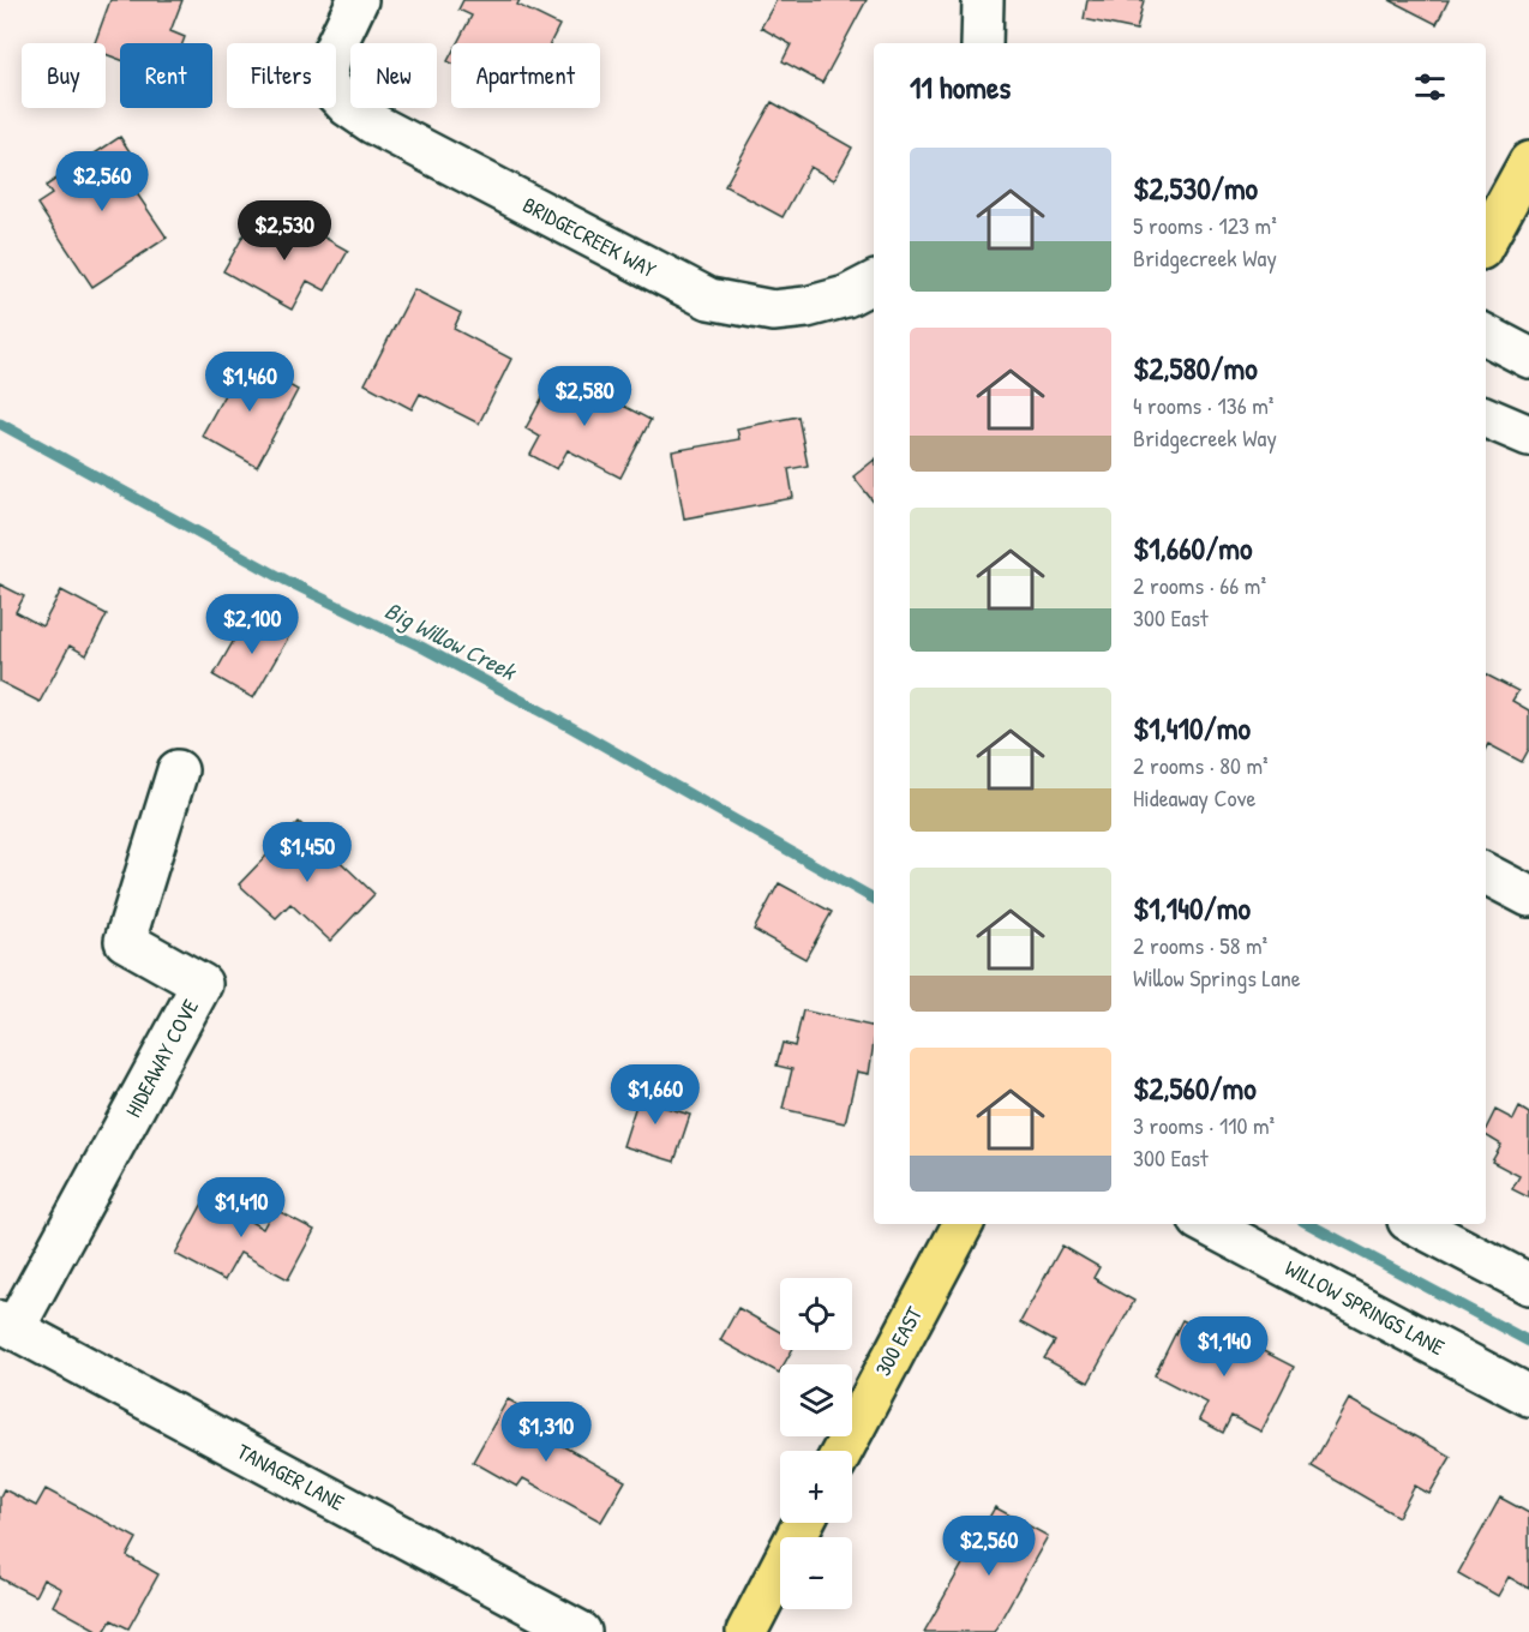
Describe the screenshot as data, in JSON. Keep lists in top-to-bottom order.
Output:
{
  "streets": {
    "main road": ["300 EAST"],
    "street": [
      "BRIDGECREEK WAY",
      "HIDEAWAY COVE",
      "WILLOW SPRINGS LANE",
      "TANAGER LANE"
    ]
  },
  "crossings": [
    ["HIDEAWAY COVE", "TANAGER LANE"]
  ],
  "water": ["Big Willow Creek"],
  "page": {
    "chip": [
      "Buy",
      "Rent",
      "Filters",
      "New",
      "Apartment"
    ],
    "heading": "11 homes",
    "list": [
      {
        "name": "$2,530/mo",
        "note": "5 rooms · 123 m² · Bridgecreek Way"
      },
      {
        "name": "$2,580/mo",
        "note": "4 rooms · 136 m² · Bridgecreek Way"
      },
      {
        "name": "$1,660/mo",
        "note": "2 rooms · 66 m² · 300 East"
      },
      {
        "name": "$1,410/mo",
        "note": "2 rooms · 80 m² · Hideaway Cove"
      },
      {
        "name": "$1,140/mo",
        "note": "2 rooms · 58 m² · Willow Springs Lane"
      },
      {
        "name": "$2,560/mo",
        "note": "3 rooms · 110 m² · 300 East"
      }
    ],
    "price": [
      "$2,560",
      "$2,530",
      "$1,460",
      "$2,580",
      "$2,100",
      "$1,450",
      "$1,660",
      "$1,410",
      "$1,140",
      "$1,310",
      "$2,560"
    ],
    "map_buttons": ["+", "−"]
  }
}
